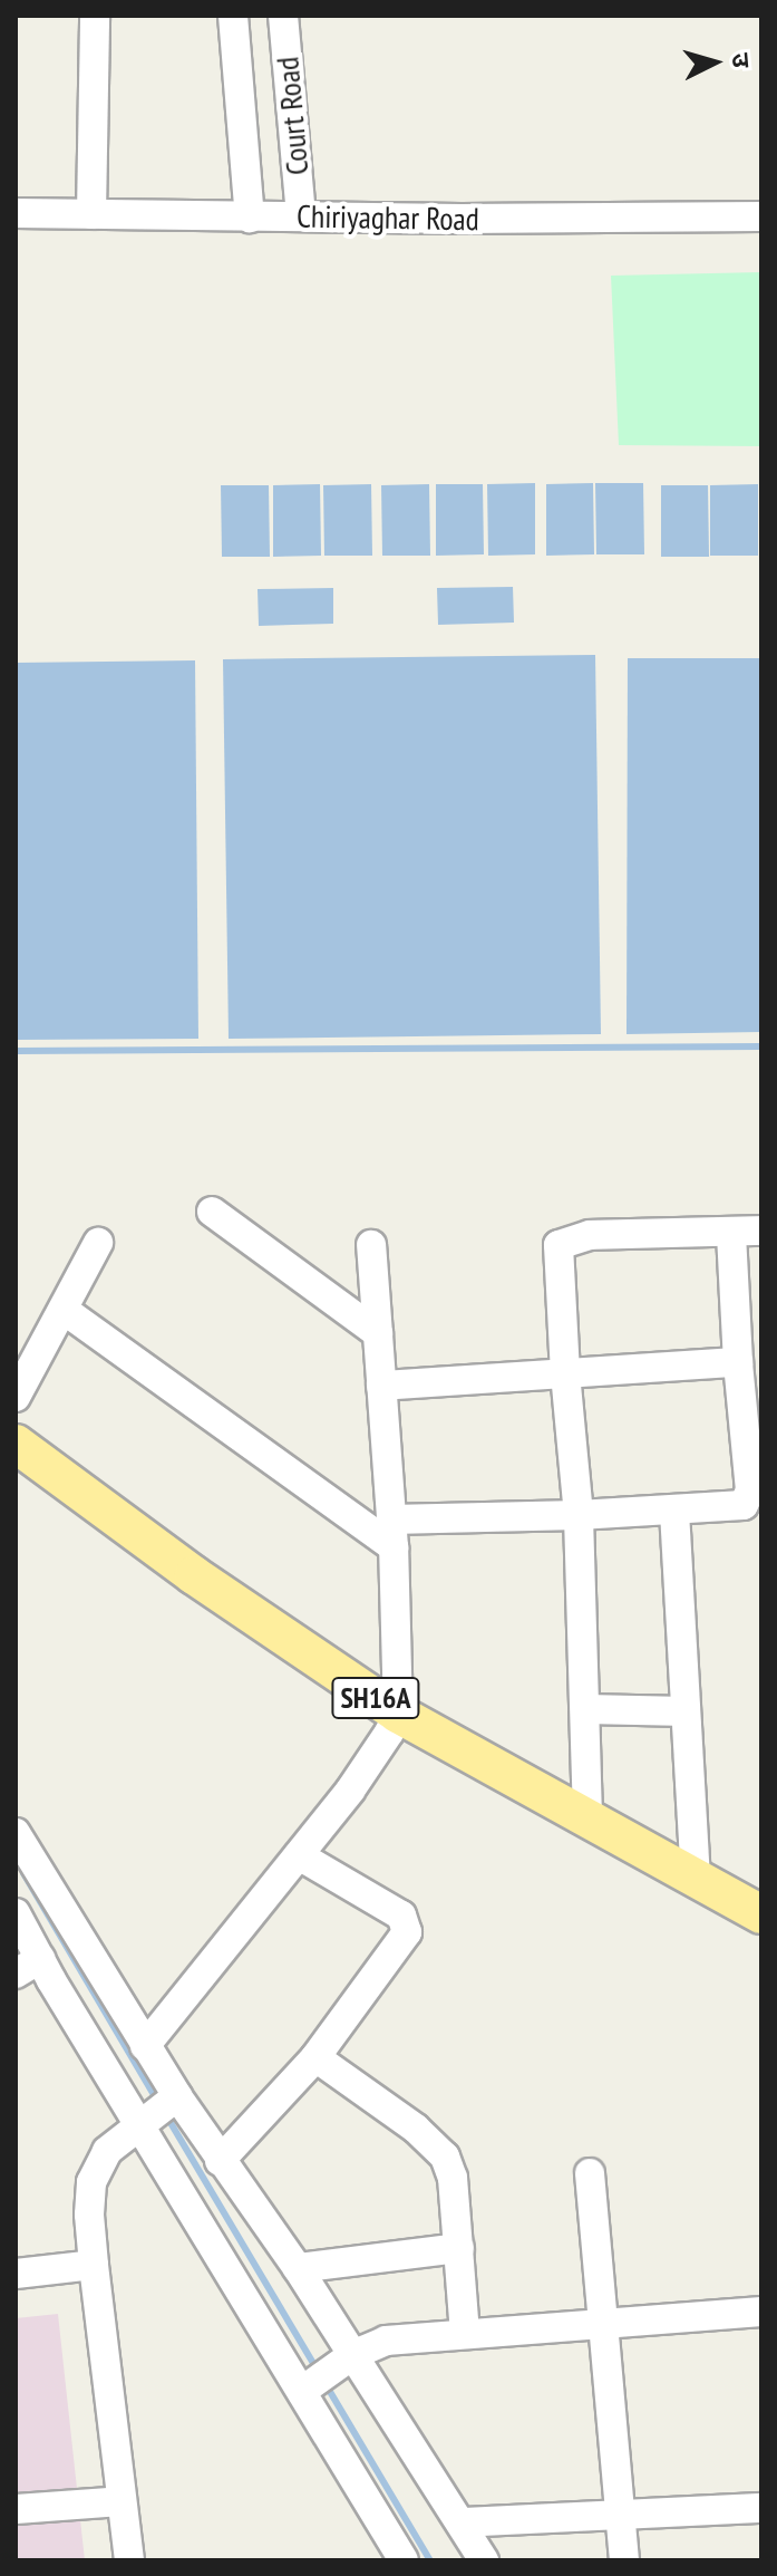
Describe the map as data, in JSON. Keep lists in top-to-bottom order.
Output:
{
  "streets": {
    "main road": ["SH16A"],
    "street": ["Court Road", "Chiriyaghar Road"]
  },
  "crossings": [
    ["Court Road", "Chiriyaghar Road"]
  ],
  "north": "right"
}
